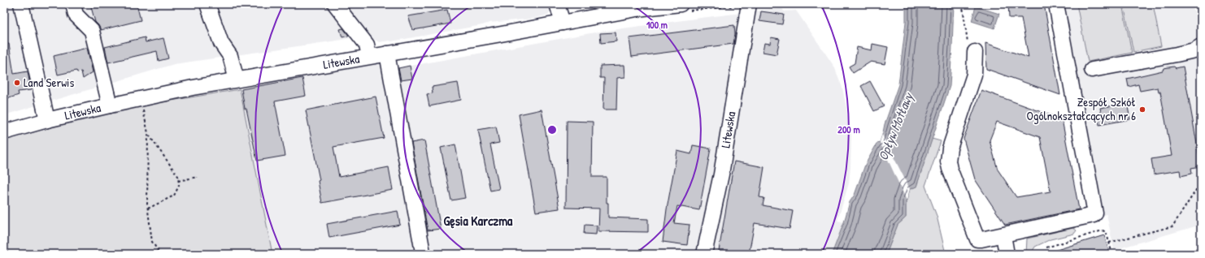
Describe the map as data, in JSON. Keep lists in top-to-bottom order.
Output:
{
  "streets": {
    "street": ["Litewska"]
  },
  "districts": ["Gęsia Karczma"],
  "water": ["Opływ Motławy"],
  "places": ["Land Serwis", "Zespół Szkół Ogólnokształcących nr 6"],
  "rings": ["100 m", "200 m"]
}
